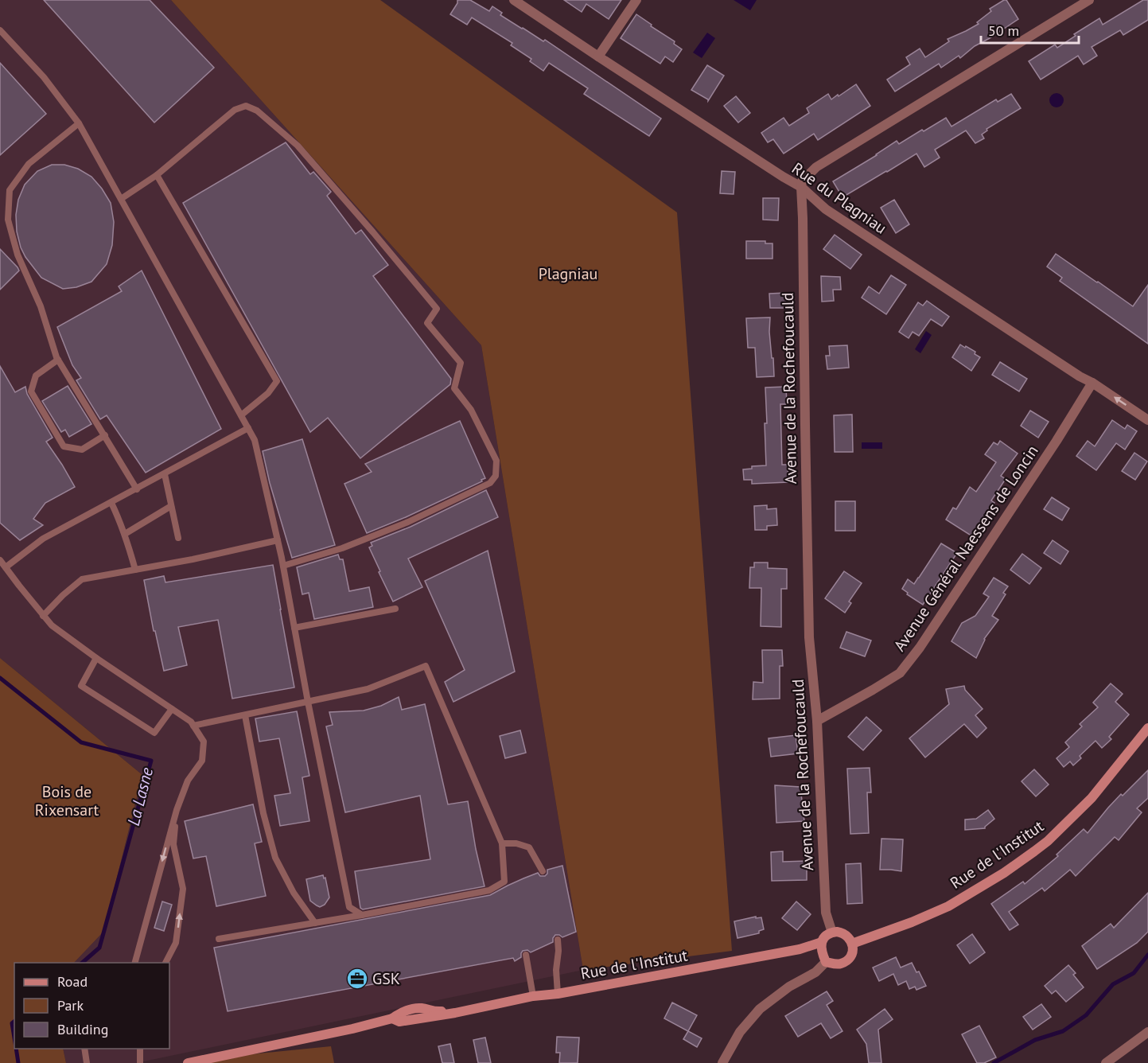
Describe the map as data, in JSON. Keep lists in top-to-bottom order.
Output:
{
  "streets": {
    "street": [
      "Rue du Plagniau",
      "Avenue de la Rochefoucauld",
      "Avenue Général Naessens de Loncin",
      "Rue de l'Institut"
    ]
  },
  "crossings": [
    ["Rue du Plagniau", "Avenue de la Rochefoucauld"],
    ["Rue du Plagniau", "Avenue Général Naessens de Loncin"],
    ["Avenue de la Rochefoucauld", "Avenue Général Naessens de Loncin"],
    ["Avenue de la Rochefoucauld", "Rue de l'Institut"]
  ],
  "water": ["La Lasne"],
  "parks": ["Plagniau", "Bois de Rixensart"],
  "places": {
    "office": ["GSK"]
  },
  "legend": ["Road", "Park", "Building"],
  "scale_bar": "50 m"
}
